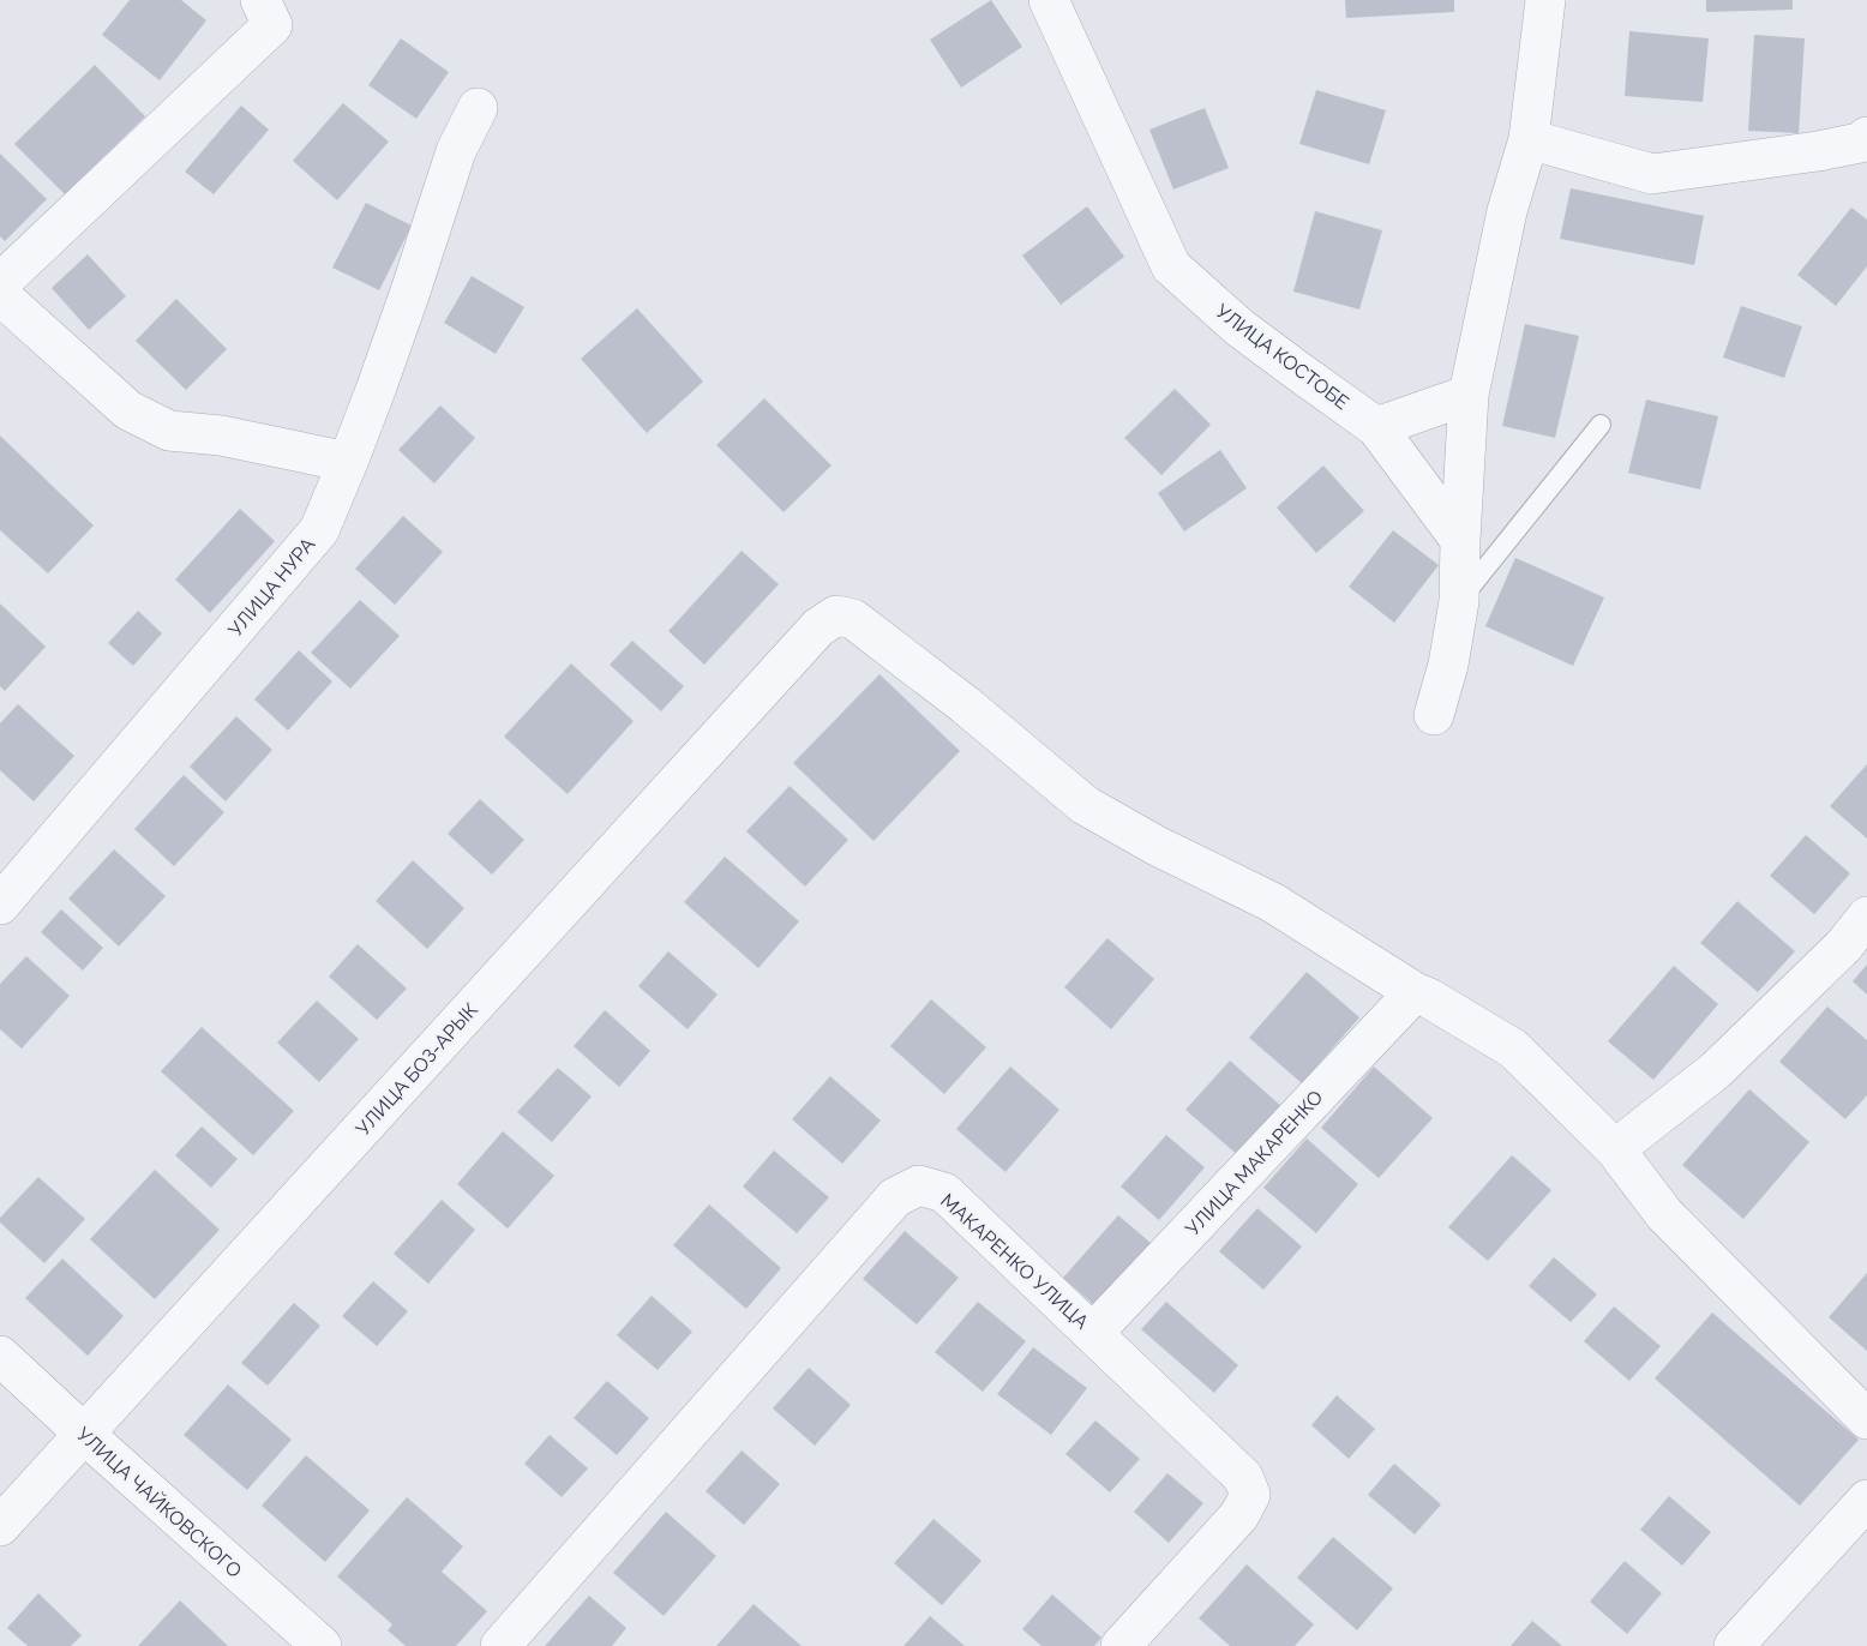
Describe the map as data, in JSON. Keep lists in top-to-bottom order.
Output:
{
  "streets": {
    "street": [
      "УЛИЦА КОСТОБЕ",
      "УЛИЦА НУРА",
      "УЛИЦА БОЗ-АРЫК",
      "УЛИЦА МАКАРЕНКО",
      "МАКАРЕНКО УЛИЦА",
      "УЛИЦА ЧАЙКОВСКОГО"
    ]
  },
  "crossings": [
    ["УЛИЦА БОЗ-АРЫК", "УЛИЦА МАКАРЕНКО"],
    ["УЛИЦА БОЗ-АРЫК", "УЛИЦА ЧАЙКОВСКОГО"],
    ["УЛИЦА МАКАРЕНКО", "МАКАРЕНКО УЛИЦА"]
  ]
}
